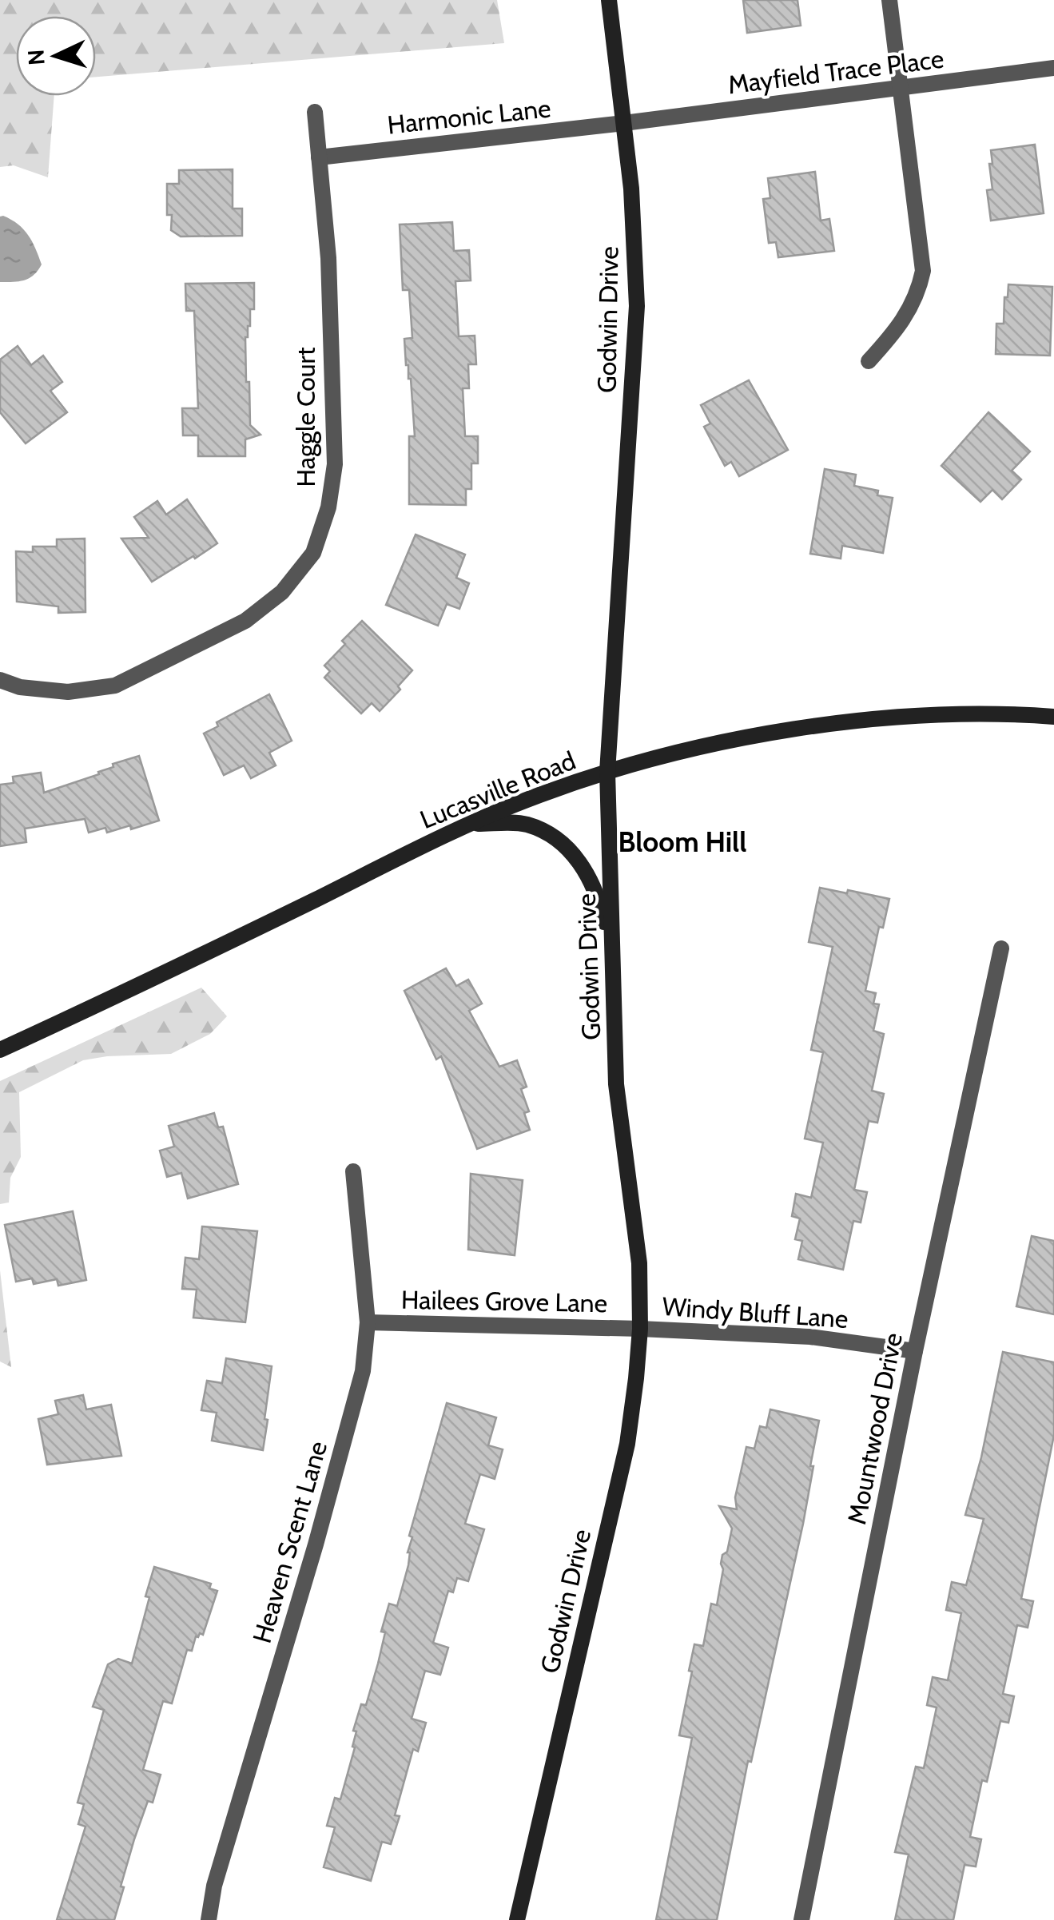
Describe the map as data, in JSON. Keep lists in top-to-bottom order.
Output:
{
  "streets": {
    "street": [
      "Mayfield Trace Place",
      "Harmonic Lane",
      "Godwin Drive",
      "Haggle Court",
      "Lucasville Road",
      "Hailees Grove Lane",
      "Windy Bluff Lane",
      "Mountwood Drive",
      "Heaven Scent Lane"
    ]
  },
  "crossings": [
    ["Mayfield Trace Place", "Harmonic Lane"],
    ["Mayfield Trace Place", "Godwin Drive"],
    ["Harmonic Lane", "Godwin Drive"],
    ["Harmonic Lane", "Haggle Court"],
    ["Godwin Drive", "Lucasville Road"],
    ["Godwin Drive", "Hailees Grove Lane"],
    ["Godwin Drive", "Windy Bluff Lane"],
    ["Hailees Grove Lane", "Windy Bluff Lane"],
    ["Hailees Grove Lane", "Heaven Scent Lane"],
    ["Windy Bluff Lane", "Mountwood Drive"]
  ],
  "districts": ["Bloom Hill"],
  "north": "left"
}
